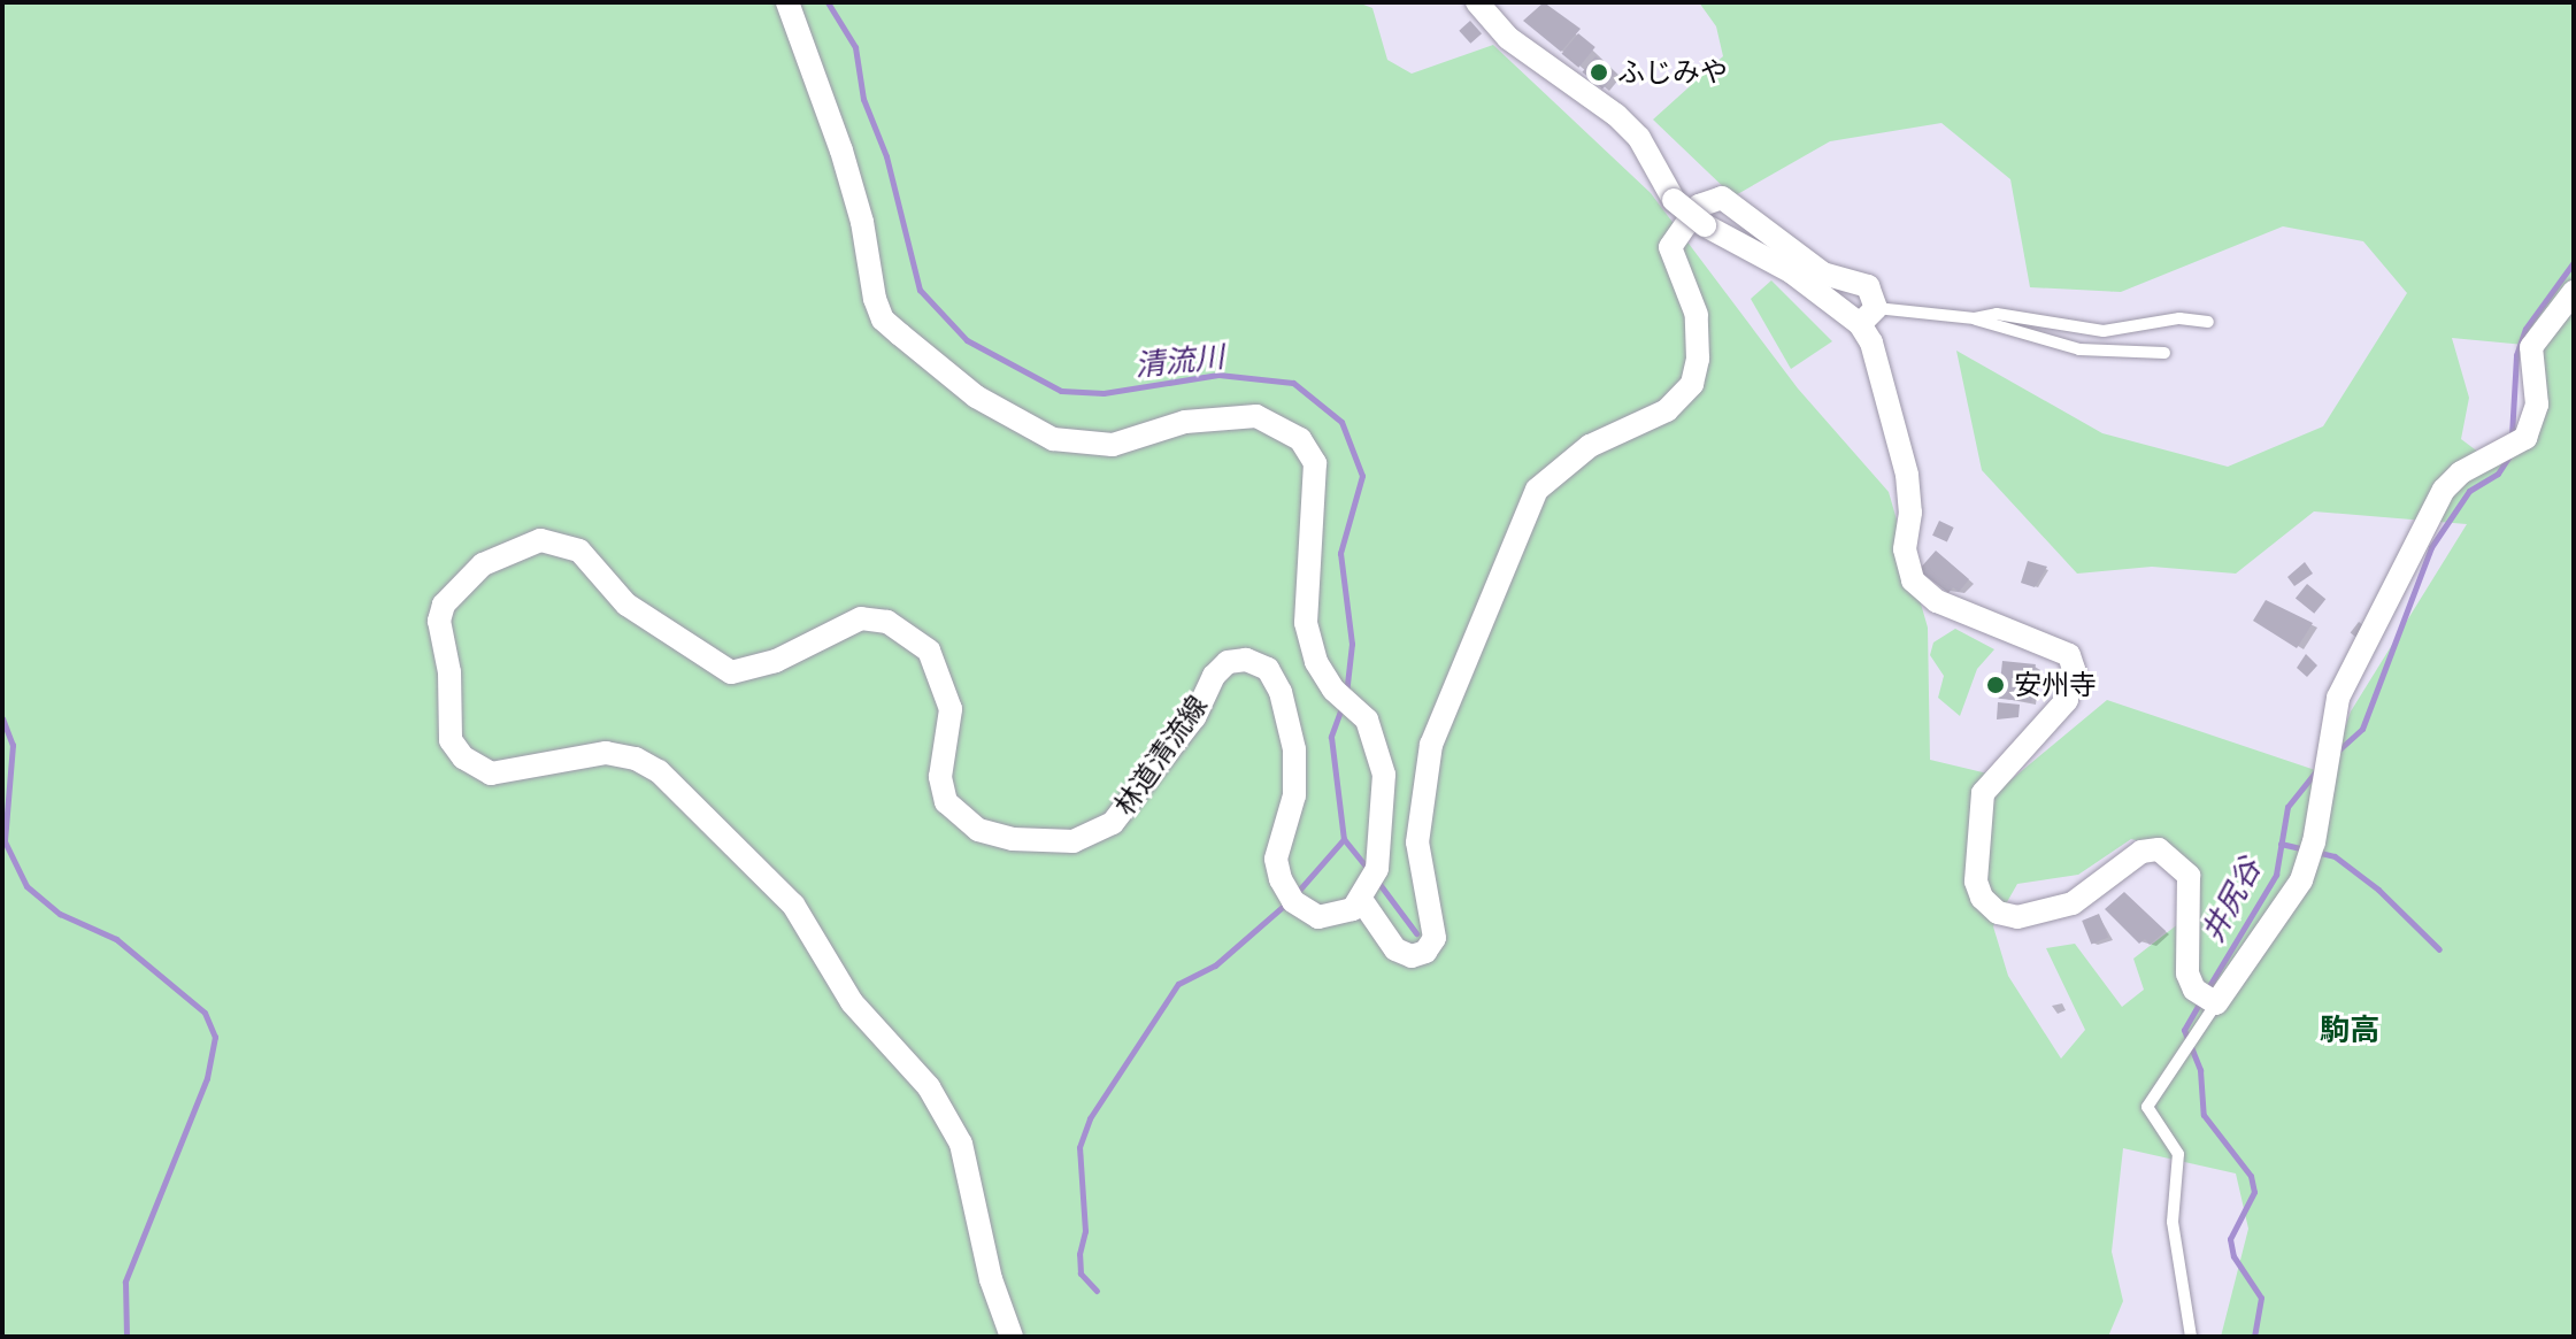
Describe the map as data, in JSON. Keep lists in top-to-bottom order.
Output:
{
  "streets": {
    "street": ["林道清流線"]
  },
  "districts": ["駒高"],
  "water": ["清流川", "井尻谷"],
  "places": ["ふじみや", "安州寺"]
}
